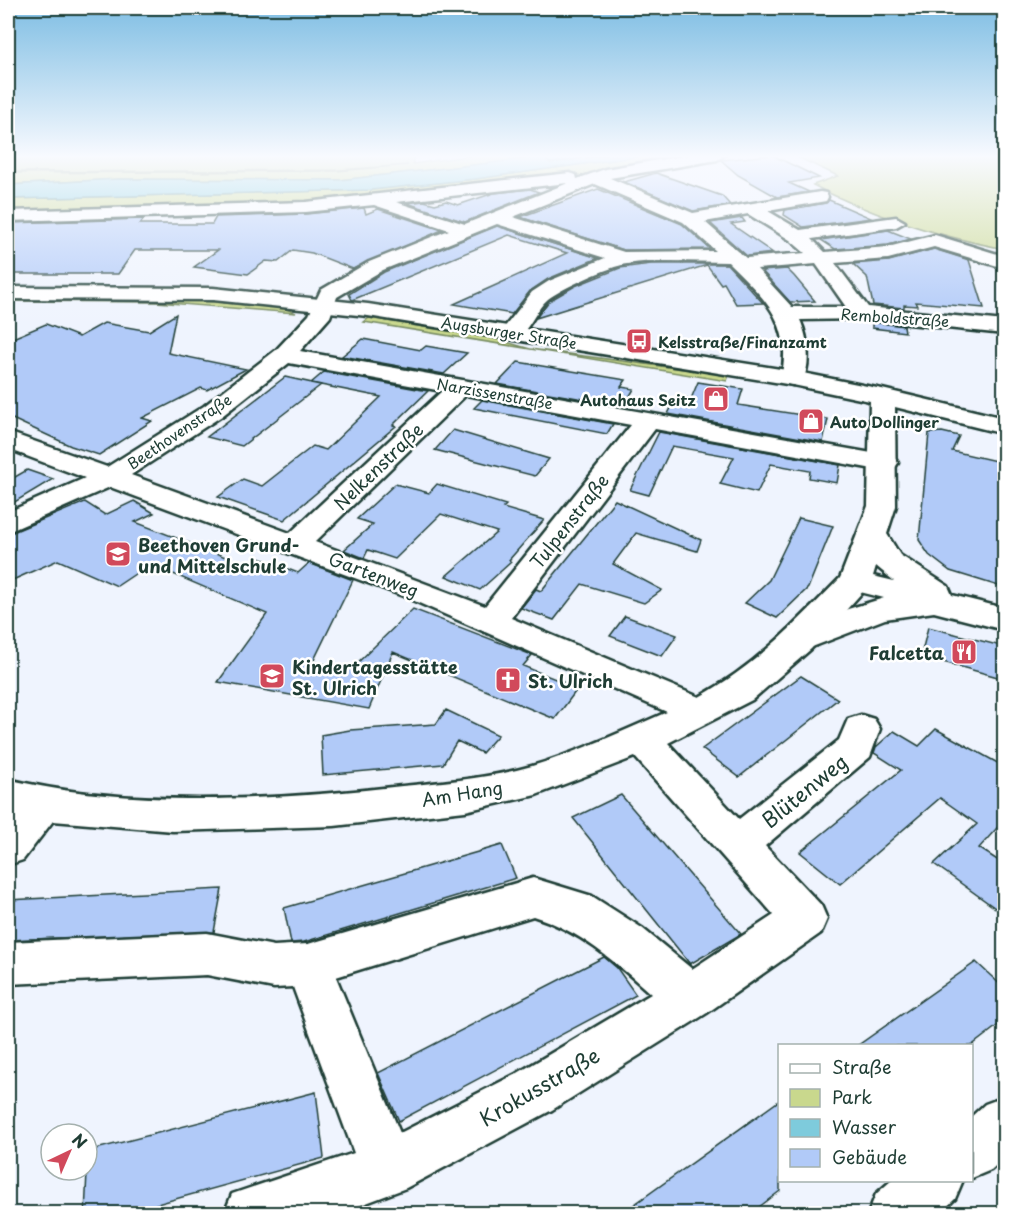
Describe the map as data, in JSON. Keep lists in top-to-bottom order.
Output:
{
  "streets": {
    "street": [
      "Remboldstraße",
      "Augsburger Straße",
      "Narzissenstraße",
      "Beethovenstraße",
      "Nelkenstraße",
      "Tulpenstraße",
      "Gartenweg",
      "Blütenweg",
      "Am Hang",
      "Krokusstraße"
    ]
  },
  "crossings": [
    ["Augsburger Straße", "Beethovenstraße"],
    ["Narzissenstraße", "Beethovenstraße"],
    ["Narzissenstraße", "Nelkenstraße"],
    ["Narzissenstraße", "Tulpenstraße"],
    ["Beethovenstraße", "Gartenweg"],
    ["Nelkenstraße", "Gartenweg"],
    ["Tulpenstraße", "Gartenweg"],
    ["Gartenweg", "Am Hang"],
    ["Blütenweg", "Krokusstraße"]
  ],
  "places": {
    "bus stop": ["Kelsstraße/Finanzamt"],
    "shop": ["Autohaus Seitz", "Auto Dollinger"],
    "school or university": ["Beethoven Grund- und Mittelschule", "Kindertagesstätte St. Ulrich"],
    "restaurant": ["Falcetta"],
    "church": ["St. Ulrich"]
  },
  "legend": [
    "Straße",
    "Park",
    "Wasser",
    "Gebäude"
  ],
  "north": "top right"
}
